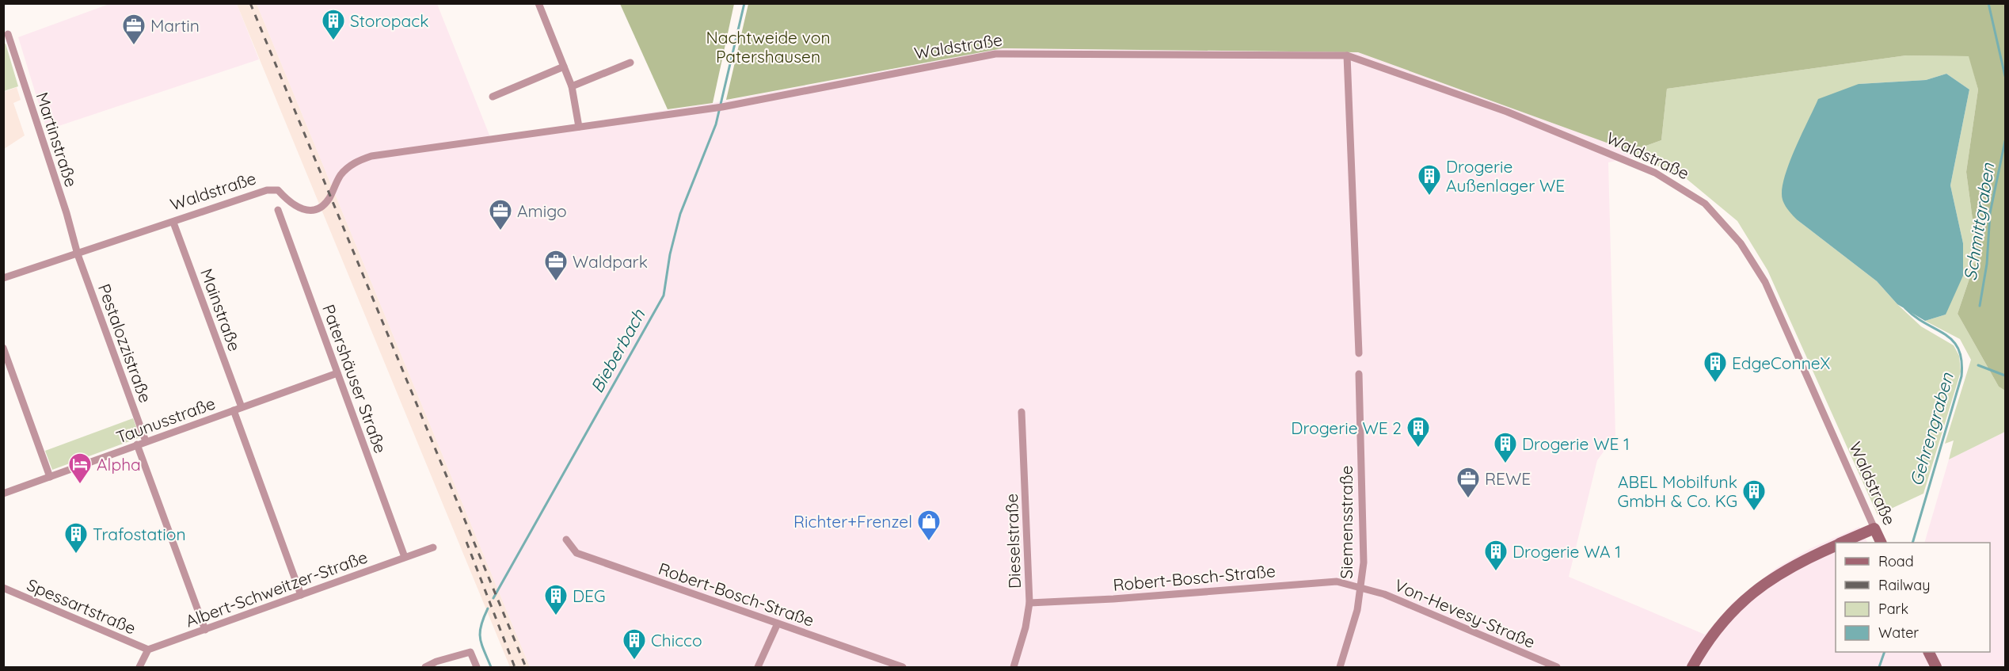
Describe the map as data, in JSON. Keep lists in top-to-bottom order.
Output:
{
  "streets": {
    "street": [
      "Waldstraße",
      "Martinstraße",
      "Mainstraße",
      "Pestalozzistraße",
      "Patershäuser Straße",
      "Taunusstraße",
      "Siemensstraße",
      "Dieselstraße",
      "Robert-Bosch-Straße",
      "Albert-Schweitzer-Straße",
      "Spessartstraße",
      "Von-Hevesy-Straße"
    ]
  },
  "crossings": [
    ["Waldstraße", "Martinstraße"],
    ["Waldstraße", "Mainstraße"],
    ["Waldstraße", "Pestalozzistraße"],
    ["Martinstraße", "Pestalozzistraße"],
    ["Mainstraße", "Taunusstraße"],
    ["Pestalozzistraße", "Taunusstraße"],
    ["Patershäuser Straße", "Taunusstraße"],
    ["Patershäuser Straße", "Albert-Schweitzer-Straße"],
    ["Siemensstraße", "Robert-Bosch-Straße"],
    ["Siemensstraße", "Von-Hevesy-Straße"],
    ["Dieselstraße", "Robert-Bosch-Straße"],
    ["Robert-Bosch-Straße", "Von-Hevesy-Straße"],
    ["Albert-Schweitzer-Straße", "Spessartstraße"]
  ],
  "water": ["Schmittgraben", "Bieberbach", "Gehrengraben"],
  "parks": ["Nachtweide von Patershausen"],
  "places": {
    "building": [
      "Storopack",
      "Drogerie Außenlager WE",
      "EdgeConneX",
      "Drogerie WE 2",
      "Drogerie WE 1",
      "ABEL Mobilfunk GmbH & Co. KG",
      "Trafostation",
      "Drogerie WA 1",
      "DEG",
      "Chicco"
    ],
    "office": [
      "Martin",
      "Amigo",
      "Waldpark",
      "REWE"
    ],
    "hotel": ["Alpha"],
    "shop": ["Richter+Frenzel"]
  },
  "legend": [
    "Road",
    "Railway",
    "Park",
    "Water"
  ]
}
